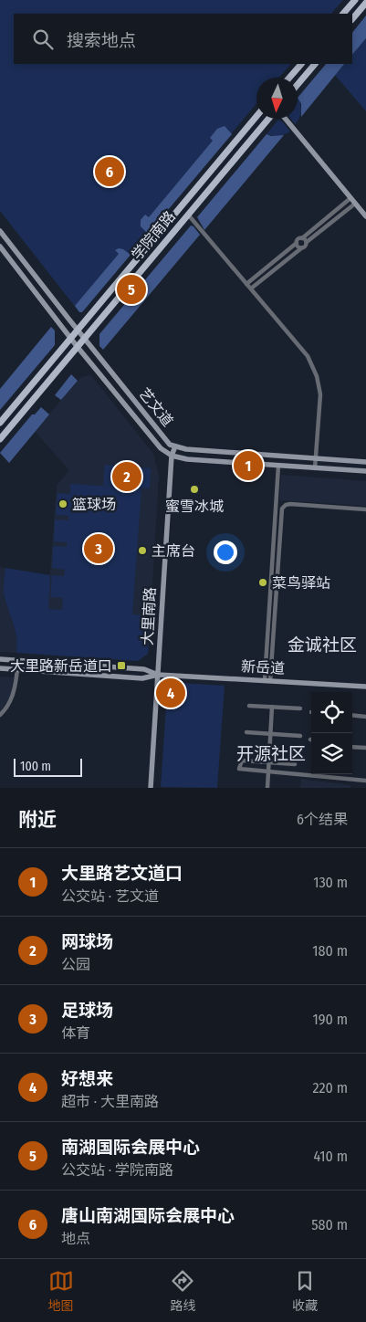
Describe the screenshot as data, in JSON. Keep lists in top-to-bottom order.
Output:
{
  "streets": {
    "main road": [
      "学院南路",
      "艺文道",
      "大里南路",
      "新岳道"
    ]
  },
  "crossings": [
    ["学院南路", "艺文道"],
    ["艺文道", "大里南路"],
    ["大里南路", "新岳道"]
  ],
  "districts": ["金诚社区", "开源社区"],
  "places": {
    "other": [
      "蜜雪冰城",
      "篮球场",
      "主席台",
      "菜鸟驿站"
    ],
    "transit": ["大里路新岳道口"]
  },
  "scale_bar": "100 m",
  "north": "bottom",
  "page": {
    "search": "搜索地点",
    "pins": [
      "6",
      "5",
      "1",
      "2",
      "3",
      "4"
    ],
    "scale": "100 m",
    "heading": ["附近", "6个结果"],
    "list": [
      {
        "mark": "1",
        "name": "大里路艺文道口",
        "note": "公交站 · 艺文道",
        "value": "130 m"
      },
      {
        "mark": "2",
        "name": "网球场",
        "note": "公园",
        "value": "180 m"
      },
      {
        "mark": "3",
        "name": "足球场",
        "note": "体育",
        "value": "190 m"
      },
      {
        "mark": "4",
        "name": "好想来",
        "note": "超市 · 大里南路",
        "value": "220 m"
      },
      {
        "mark": "5",
        "name": "南湖国际会展中心",
        "note": "公交站 · 学院南路",
        "value": "410 m"
      },
      {
        "mark": "6",
        "name": "唐山南湖国际会展中心",
        "note": "地点",
        "value": "580 m"
      }
    ],
    "nav": ["地图", "路线", "收藏"]
  }
}
